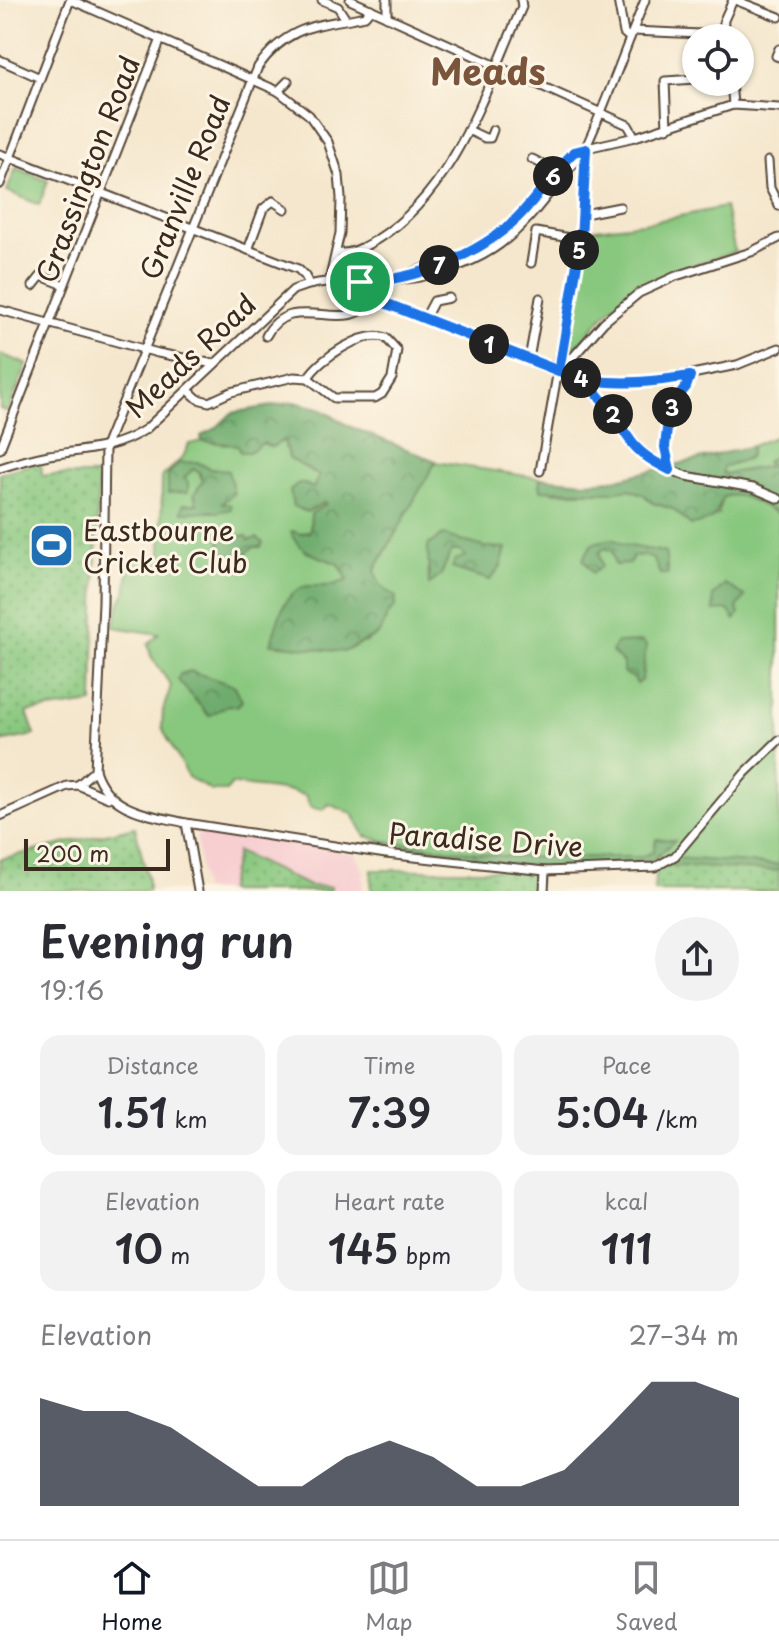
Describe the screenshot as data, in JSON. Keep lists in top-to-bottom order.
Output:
{
  "streets": {
    "street": [
      "Grassington Road",
      "Granville Road",
      "Meads Road",
      "Paradise Drive"
    ]
  },
  "crossings": [
    ["Granville Road", "Meads Road"]
  ],
  "districts": ["Meads"],
  "places": {
    "sports": ["Eastbourne Cricket Club"]
  },
  "scale_bar": "200 m",
  "page": {
    "pins": [
      "6",
      "5",
      "7",
      "1",
      "4",
      "3",
      "2"
    ],
    "scale": "200 m",
    "heading": ["Evening run", "19:16"],
    "stats": [
      ["Distance", "1.51 km"],
      ["Time", "7:39"],
      ["Pace", "5:04 /km"],
      ["Elevation", "10 m"],
      ["Heart rate", "145 bpm"],
      ["kcal", "111"]
    ],
    "chart": ["Elevation", "27–34 m"],
    "tabs": ["Home", "Map", "Saved"]
  }
}
